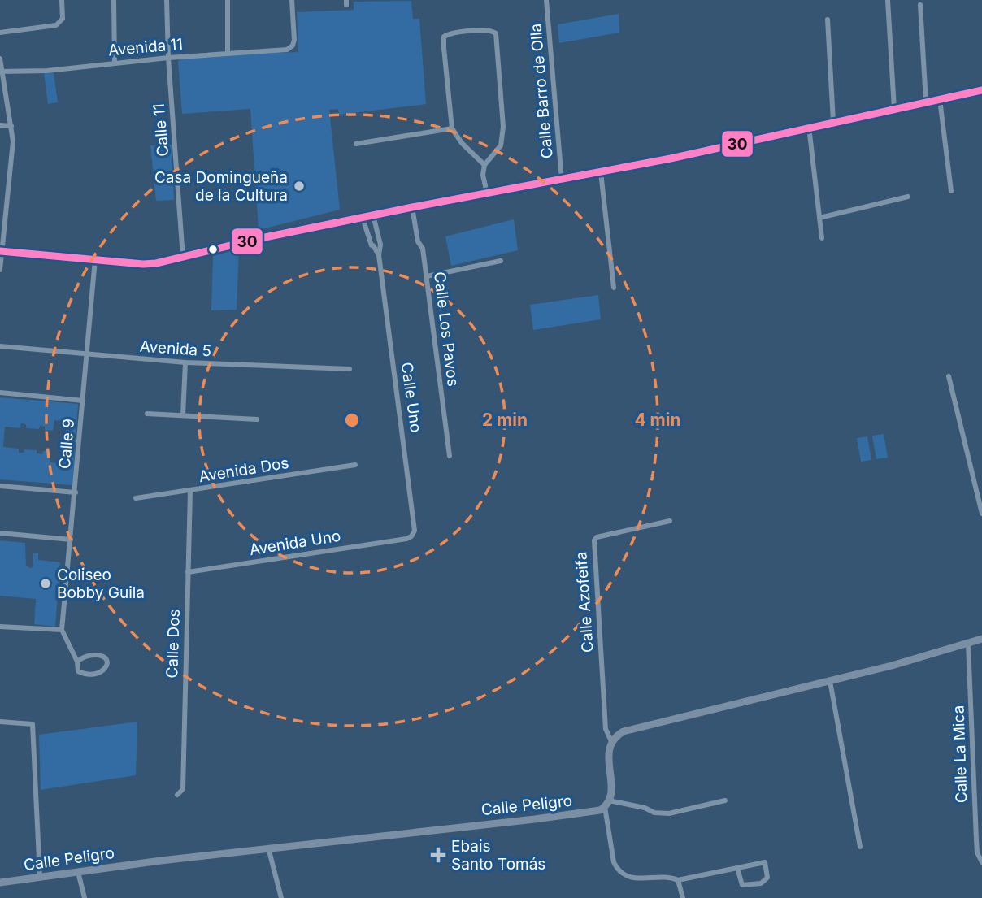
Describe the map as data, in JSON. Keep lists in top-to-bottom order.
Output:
{
  "streets": {
    "main road": ["Calle Peligro"],
    "street": [
      "Avenida 11",
      "Calle Barro de Olla",
      "Calle 11",
      "Calle Los Pavos",
      "Avenida 5",
      "Calle Uno",
      "Calle 9",
      "Avenida Dos",
      "Avenida Uno",
      "Calle Azofeifa",
      "Calle Dos",
      "Calle La Mica"
    ]
  },
  "crossings": [
    ["Avenida 11", "Calle 11"],
    ["Avenida 5", "Calle 9"],
    ["Calle Uno", "Avenida Uno"],
    ["Avenida Dos", "Calle Dos"],
    ["Avenida Uno", "Calle Dos"]
  ],
  "places": {
    "other": ["Casa Domingueña de la Cultura", "Coliseo Bobby Guila"],
    "health": ["Ebais Santo Tomás"]
  },
  "lines": ["transit line 30"],
  "rings": ["2 min", "4 min"]
}
